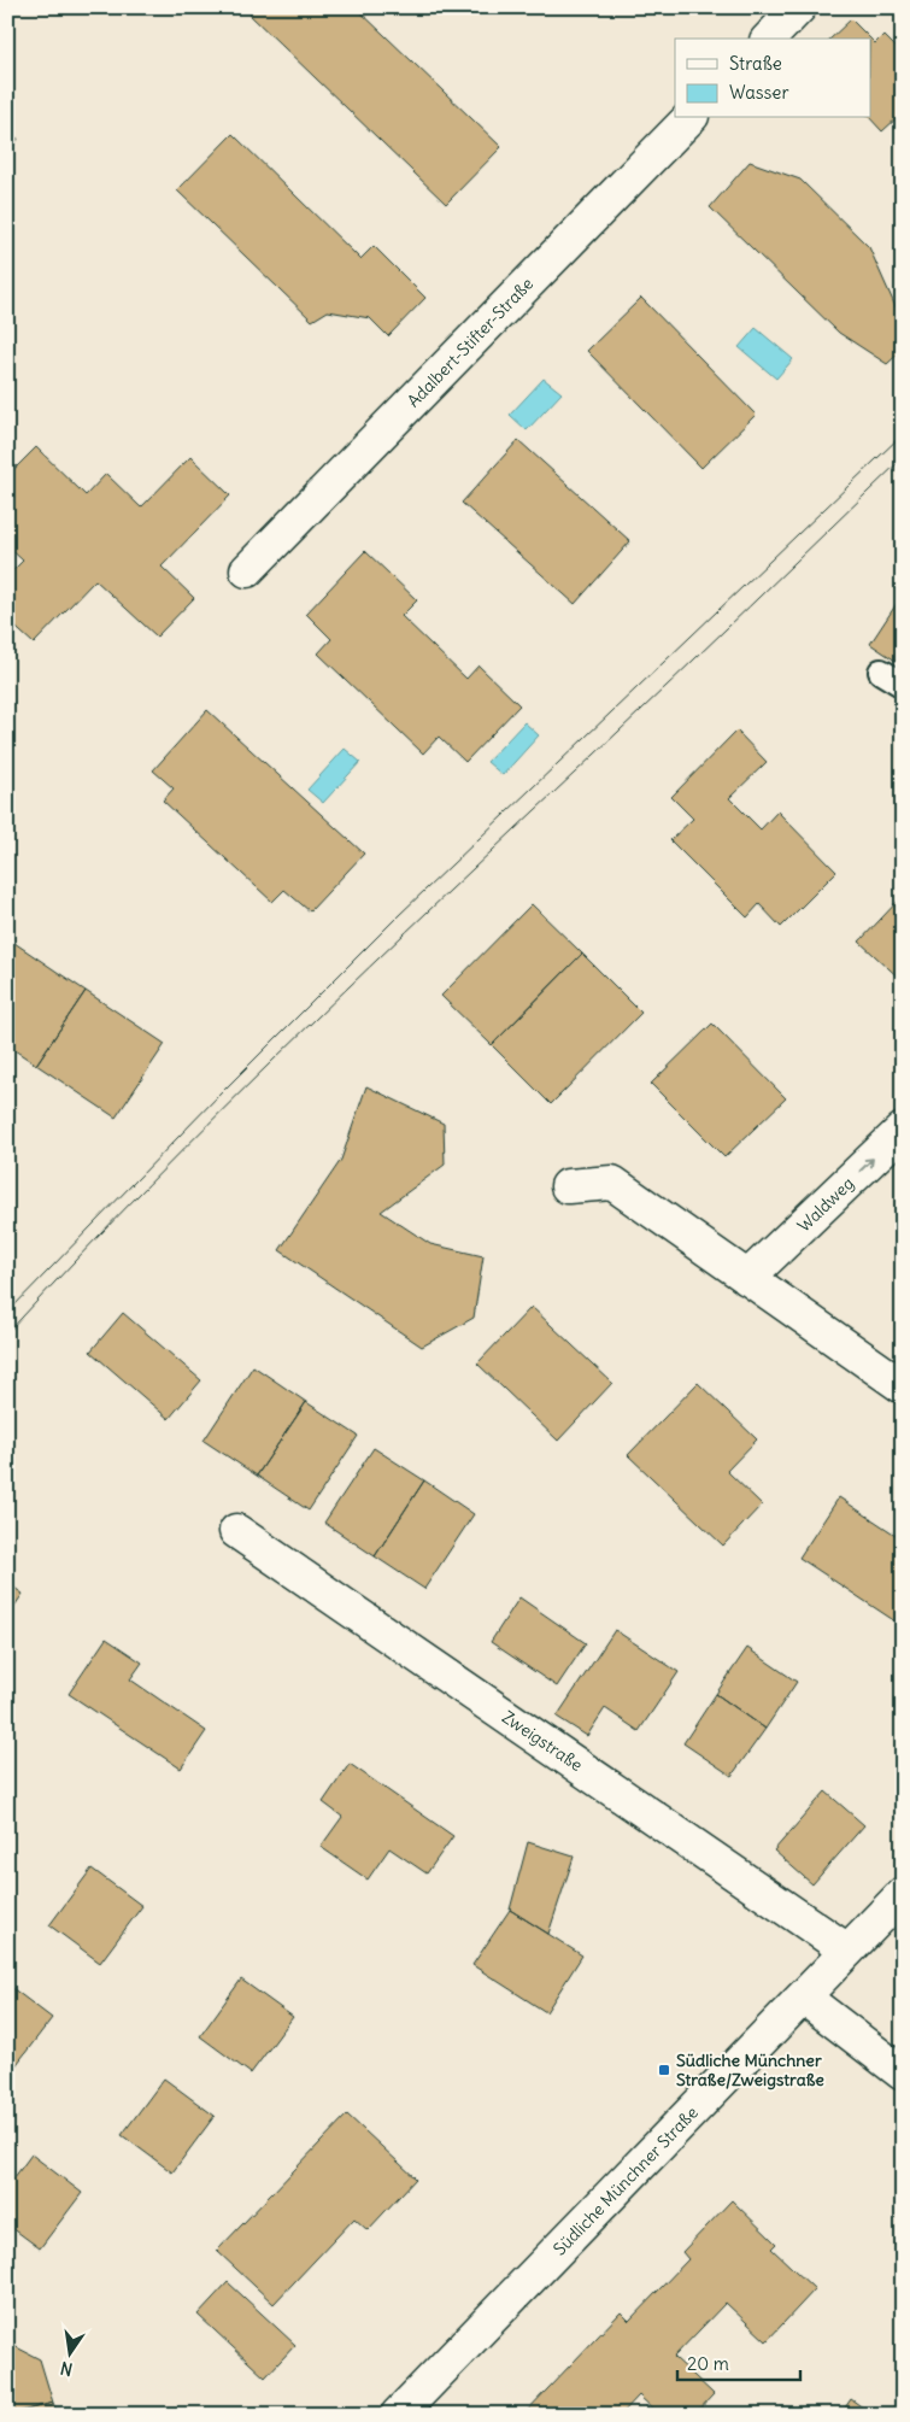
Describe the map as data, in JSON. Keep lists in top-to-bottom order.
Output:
{
  "streets": {
    "street": [
      "Adalbert-Stifter-Straße",
      "Waldweg",
      "Zweigstraße",
      "Südliche Münchner Straße"
    ]
  },
  "crossings": [
    ["Zweigstraße", "Südliche Münchner Straße"]
  ],
  "one_way": ["Waldweg"],
  "places": {
    "transit": ["Südliche Münchner Straße/Zweigstraße"]
  },
  "legend": ["Straße", "Wasser"],
  "scale_bar": "20 m",
  "north": "bottom"
}
